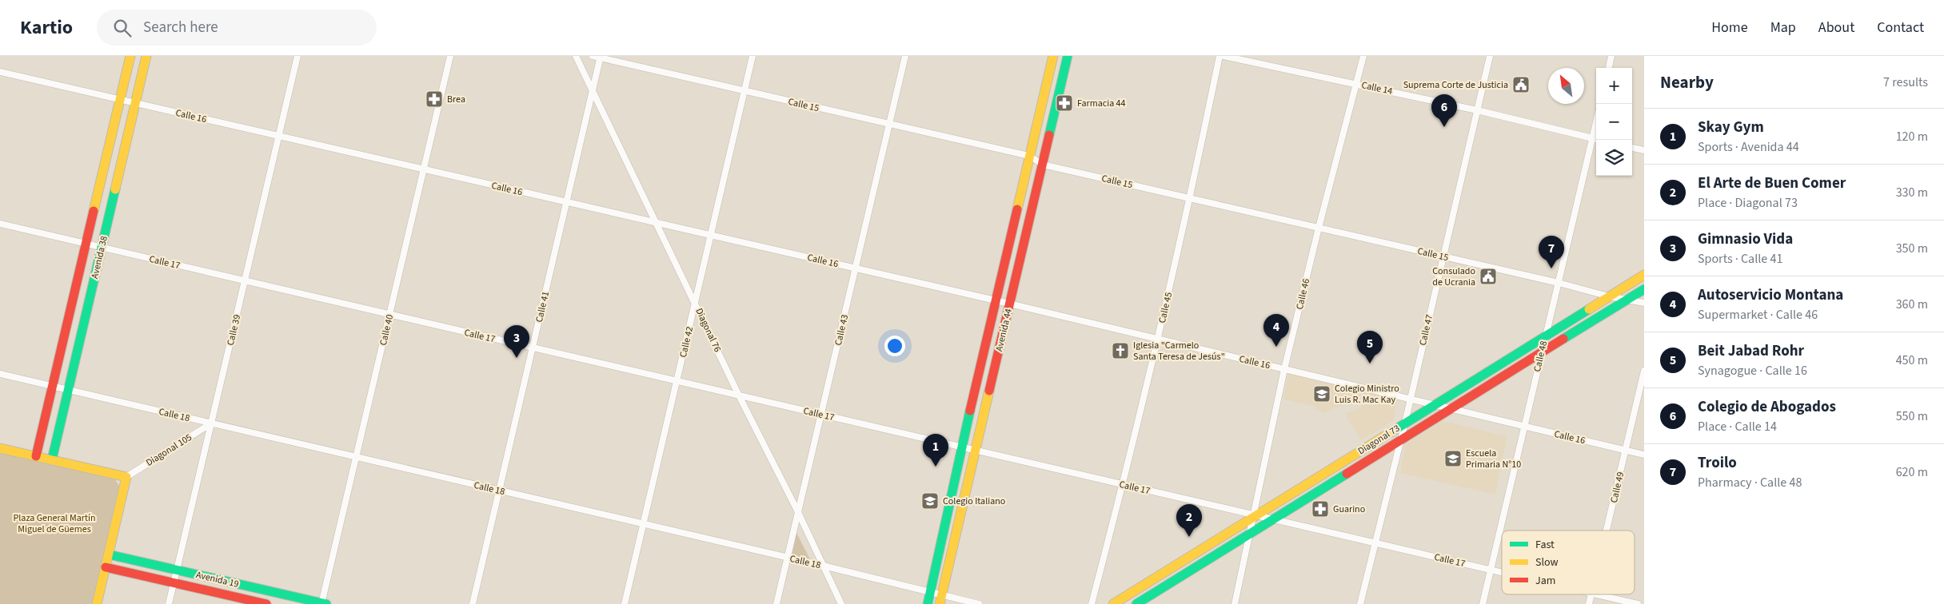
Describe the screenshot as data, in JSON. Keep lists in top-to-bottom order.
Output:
{
  "streets": {
    "main road": [
      "Avenida 38",
      "Avenida 44",
      "Diagonal 73",
      "Avenida 19"
    ],
    "street": [
      "Calle 14",
      "Calle 15",
      "Calle 16",
      "Calle 17",
      "Calle 46",
      "Calle 41",
      "Calle 45",
      "Calle 39",
      "Calle 40",
      "Diagonal 76",
      "Calle 43",
      "Calle 47",
      "Calle 42",
      "Calle 48",
      "Calle 18",
      "Diagonal 105",
      "Calle 49"
    ]
  },
  "crossings": [
    ["Calle 14", "Calle 46"],
    ["Calle 14", "Calle 47"],
    ["Calle 14", "Calle 48"],
    ["Calle 15", "Calle 46"],
    ["Calle 15", "Calle 41"],
    ["Calle 15", "Calle 45"],
    ["Calle 15", "Calle 43"],
    ["Calle 15", "Avenida 44"],
    ["Calle 15", "Calle 47"],
    ["Calle 15", "Calle 42"],
    ["Calle 15", "Calle 48"],
    ["Calle 15", "Diagonal 73"],
    ["Calle 16", "Avenida 38"],
    ["Calle 16", "Calle 46"],
    ["Calle 16", "Calle 41"],
    ["Calle 16", "Calle 45"],
    ["Calle 16", "Calle 39"],
    ["Calle 16", "Calle 40"],
    ["Calle 16", "Diagonal 76"],
    ["Calle 16", "Calle 43"],
    ["Calle 16", "Avenida 44"],
    ["Calle 16", "Calle 47"],
    ["Calle 16", "Calle 42"],
    ["Calle 16", "Calle 48"],
    ["Calle 16", "Diagonal 73"],
    ["Calle 16", "Calle 49"],
    ["Avenida 38", "Calle 17"],
    ["Avenida 38", "Calle 18"],
    ["Calle 17", "Calle 46"],
    ["Calle 17", "Calle 41"],
    ["Calle 17", "Calle 45"],
    ["Calle 17", "Calle 39"],
    ["Calle 17", "Calle 40"],
    ["Calle 17", "Diagonal 76"],
    ["Calle 17", "Calle 43"],
    ["Calle 17", "Avenida 44"],
    ["Calle 17", "Calle 47"],
    ["Calle 17", "Calle 42"],
    ["Calle 17", "Calle 48"],
    ["Calle 17", "Diagonal 73"],
    ["Calle 46", "Diagonal 73"],
    ["Calle 41", "Diagonal 76"],
    ["Calle 41", "Calle 18"],
    ["Calle 39", "Calle 18"],
    ["Calle 39", "Diagonal 105"],
    ["Calle 39", "Avenida 19"],
    ["Calle 40", "Calle 18"],
    ["Calle 40", "Avenida 19"],
    ["Diagonal 76", "Calle 43"],
    ["Diagonal 76", "Calle 42"],
    ["Diagonal 76", "Calle 18"],
    ["Calle 43", "Calle 18"],
    ["Avenida 44", "Calle 18"],
    ["Calle 47", "Diagonal 73"],
    ["Calle 42", "Calle 18"],
    ["Calle 48", "Diagonal 73"],
    ["Calle 18", "Diagonal 105"]
  ],
  "parks": ["Plaza General Martín Miguel de Güemes"],
  "places": {
    "public building": ["Suprema Corte de Justicia", "Consulado de Ucrania"],
    "pharmacy": ["Brea", "Farmacia 44", "Guarino"],
    "church": ["Iglesia \"Carmelo Santa Teresa de Jesús\""],
    "school or university": ["Colegio Ministro Luis R. Mac Kay", "Escuela Primaria N°10", "Colegio Italiano"]
  },
  "legend": ["Fast", "Slow", "Jam"],
  "north": "top left",
  "page": {
    "header": "Kartio",
    "search": "Search here",
    "nav": [
      "Home",
      "Map",
      "About",
      "Contact"
    ],
    "heading": ["Nearby", "7 results"],
    "map_buttons": ["+", "−"],
    "pins": [
      "6",
      "7",
      "4",
      "3",
      "5",
      "1",
      "2"
    ],
    "list": [
      {
        "mark": "1",
        "name": "Skay Gym",
        "note": "Sports · Avenida 44",
        "value": "120 m"
      },
      {
        "mark": "2",
        "name": "El Arte de Buen Comer",
        "note": "Place · Diagonal 73",
        "value": "330 m"
      },
      {
        "mark": "3",
        "name": "Gimnasio Vida",
        "note": "Sports · Calle 41",
        "value": "350 m"
      },
      {
        "mark": "4",
        "name": "Autoservicio Montana",
        "note": "Supermarket · Calle 46",
        "value": "360 m"
      },
      {
        "mark": "5",
        "name": "Beit Jabad Rohr",
        "note": "Synagogue · Calle 16",
        "value": "450 m"
      },
      {
        "mark": "6",
        "name": "Colegio de Abogados",
        "note": "Place · Calle 14",
        "value": "550 m"
      },
      {
        "mark": "7",
        "name": "Troilo",
        "note": "Pharmacy · Calle 48",
        "value": "620 m"
      }
    ]
  }
}
